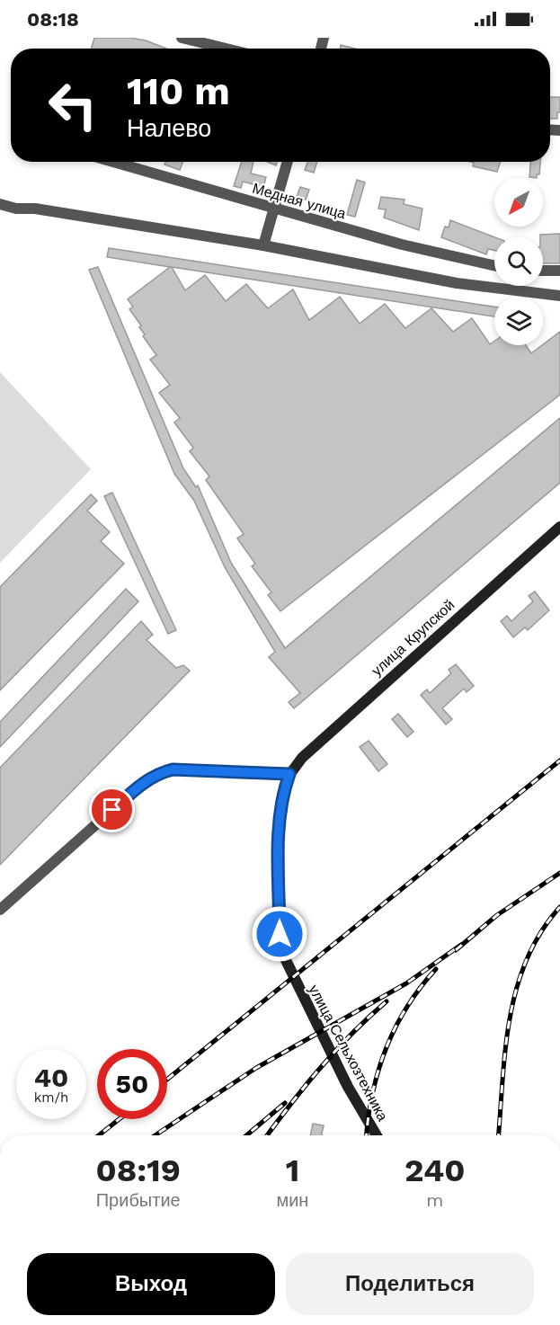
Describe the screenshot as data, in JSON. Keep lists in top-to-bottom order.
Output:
{
  "streets": {
    "main road": ["улица Крупской", "улица Сельхозтехника"],
    "street": ["Медная улица"]
  },
  "crossings": [
    ["улица Крупской", "улица Сельхозтехника"]
  ],
  "north": "bottom left",
  "page": {
    "status": "08:18",
    "turn": ["110 m", "Налево"],
    "speed": "40 km/h",
    "limit": "50",
    "eta": [
      "08:19",
      "Прибытие",
      "1",
      "мин",
      "240",
      "m"
    ],
    "buttons": ["Выход", "Поделиться"]
  }
}
